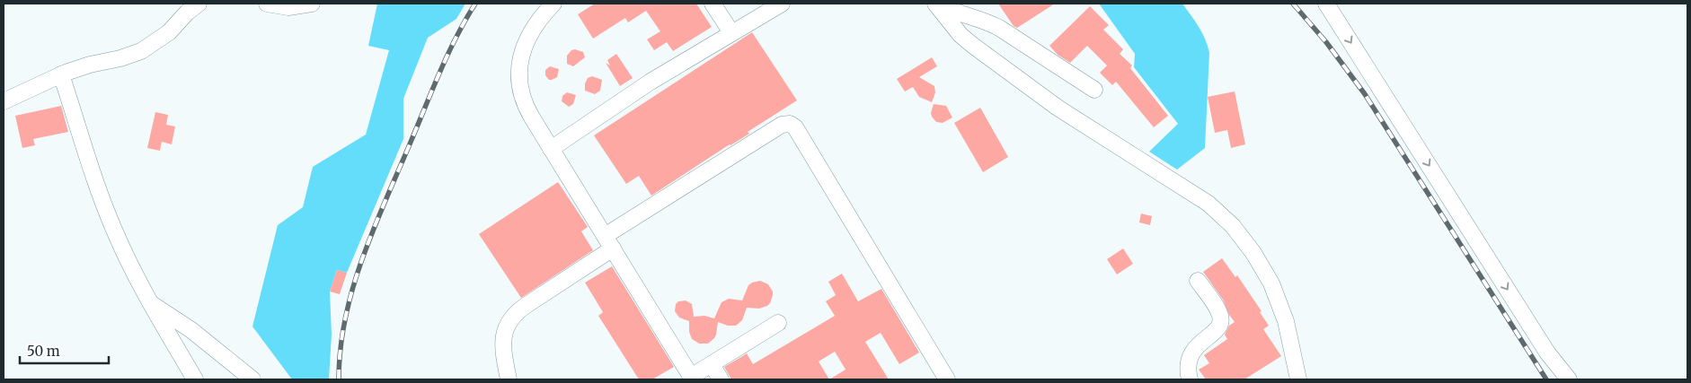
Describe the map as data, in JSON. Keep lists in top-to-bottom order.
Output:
{
  "scale_bar": "50 m"
}
